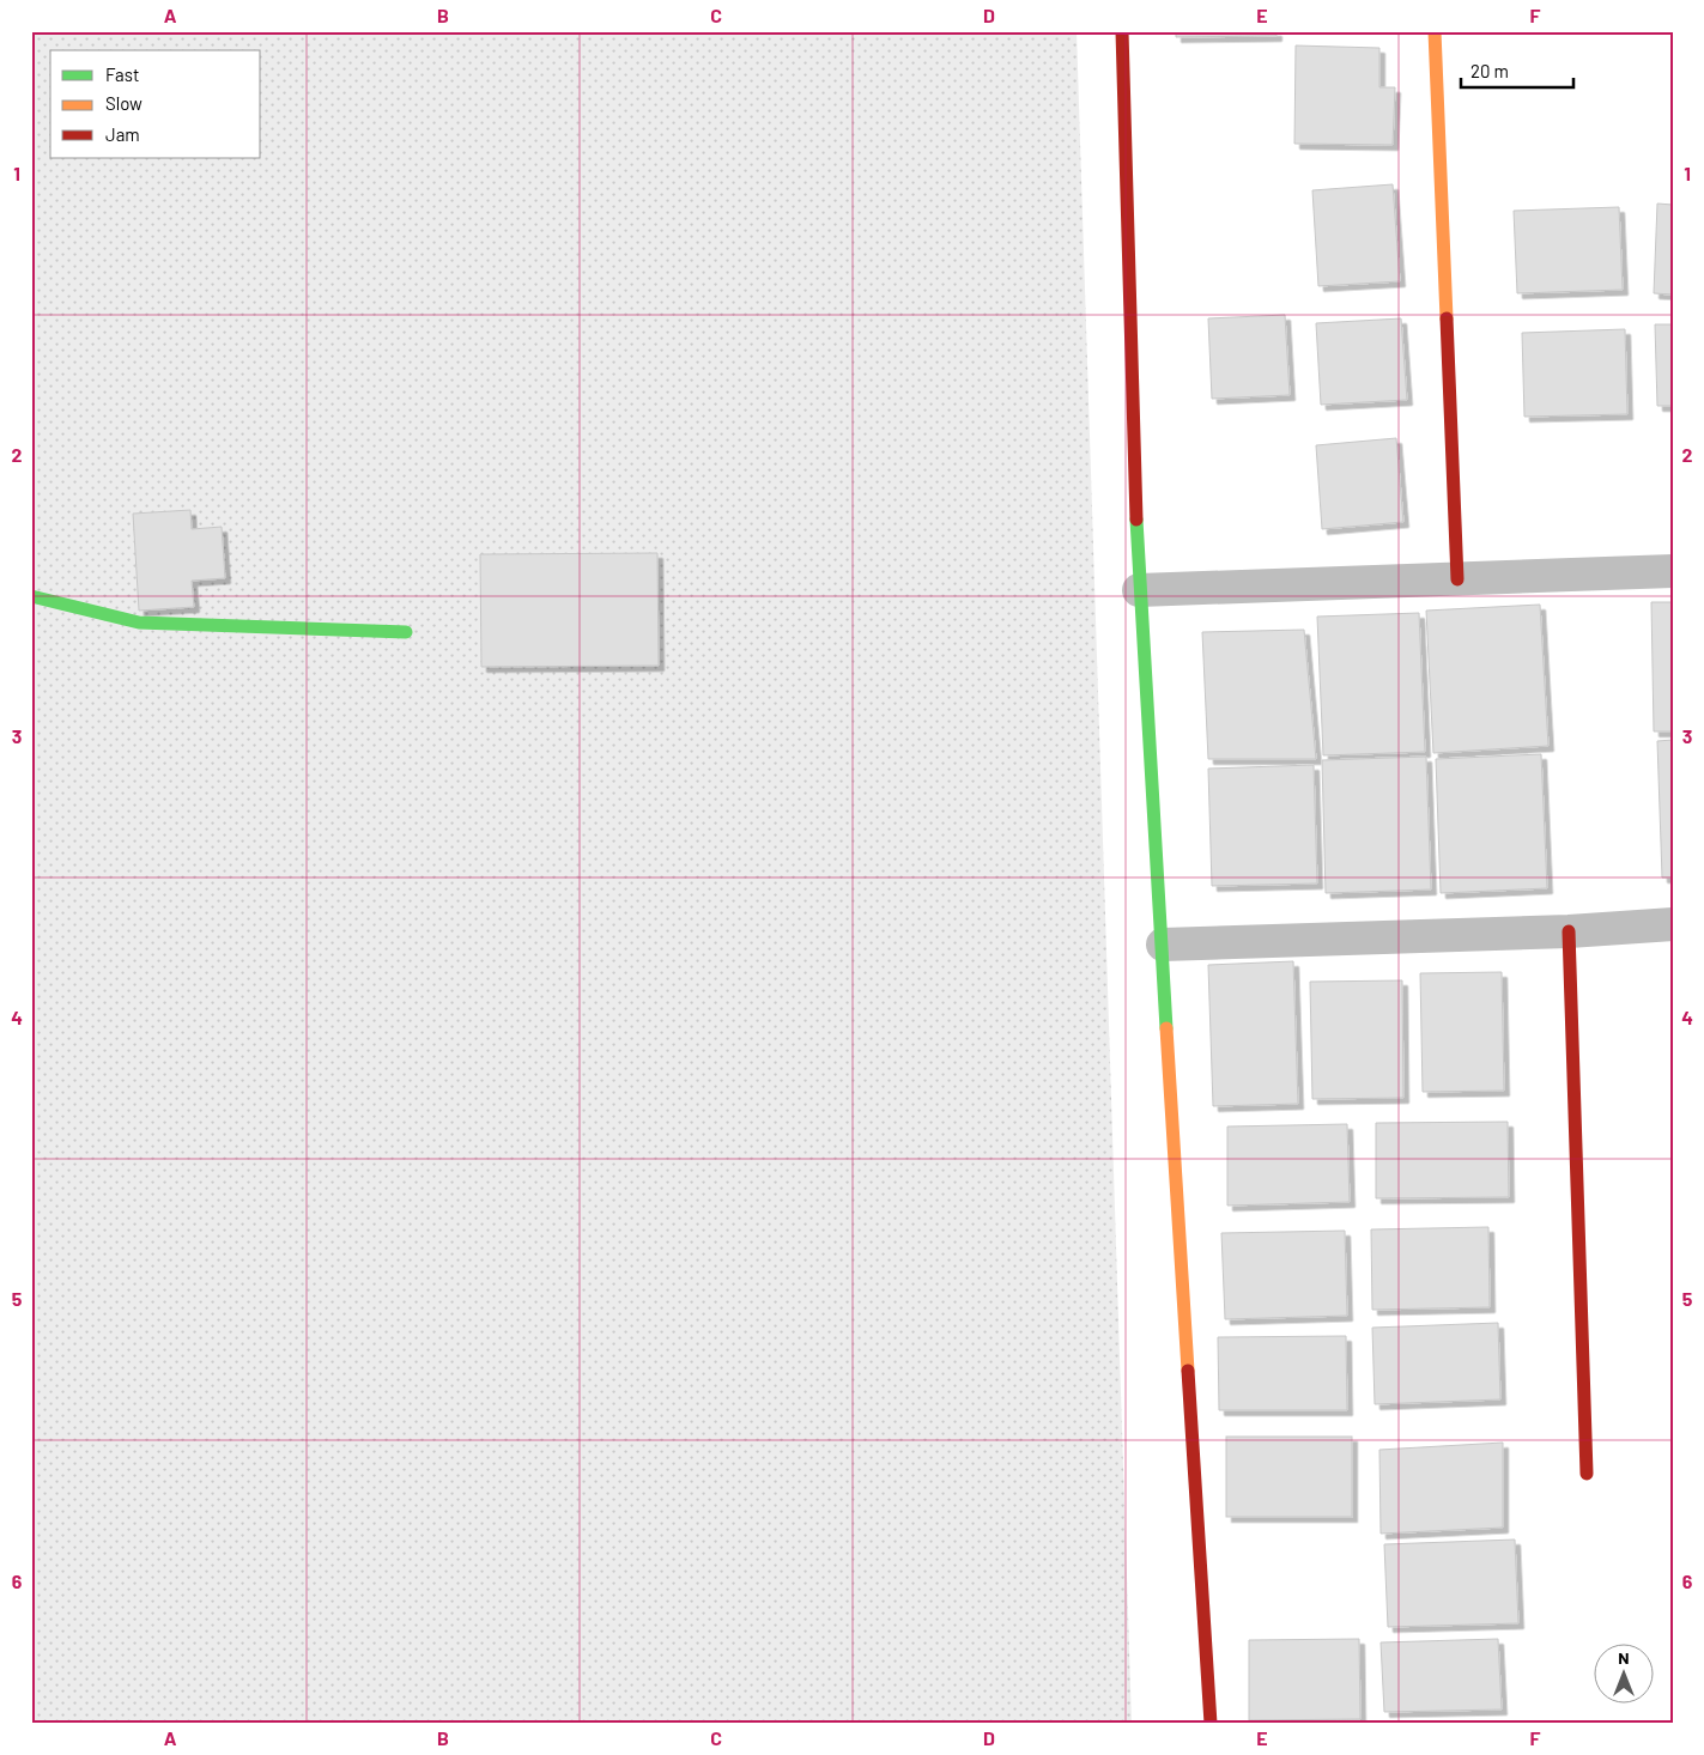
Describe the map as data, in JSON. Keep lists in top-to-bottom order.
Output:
{
  "legend": ["Fast", "Slow", "Jam"],
  "scale_bar": "20 m",
  "north": "top",
  "grid": {
    "columns": [
      "A",
      "B",
      "C",
      "D",
      "E",
      "F"
    ],
    "rows": [
      "1",
      "2",
      "3",
      "4",
      "5",
      "6"
    ]
  }
}
